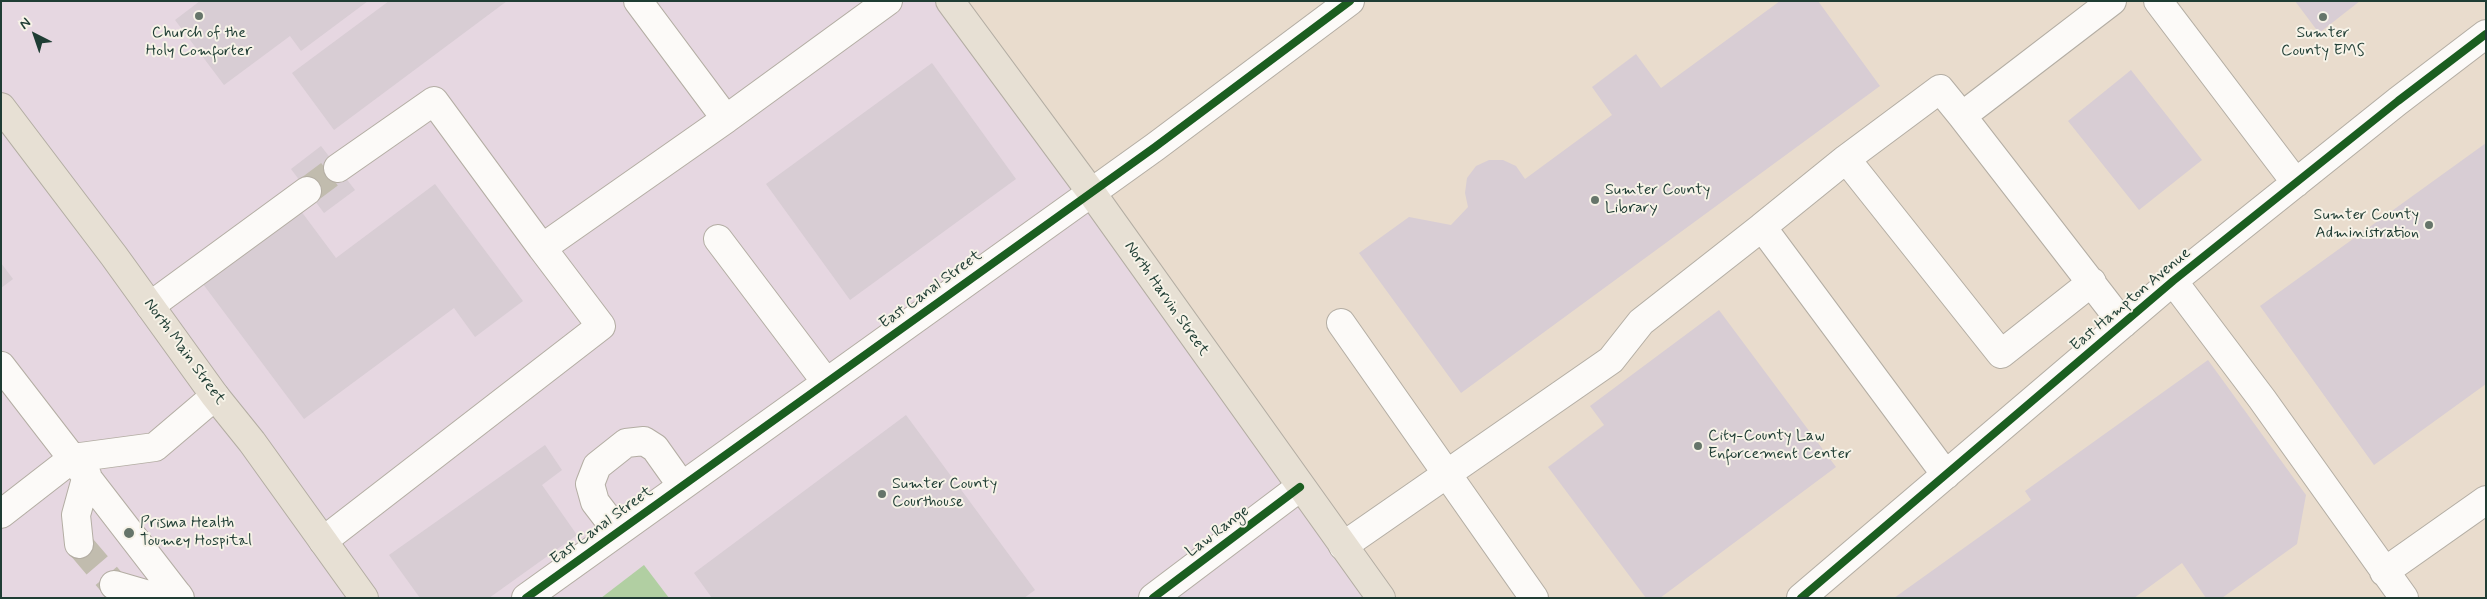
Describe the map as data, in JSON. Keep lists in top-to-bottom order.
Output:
{
  "streets": {
    "main road": ["North Harvin Street", "North Main Street"],
    "street": ["East Canal Street", "East Hampton Avenue", "Law Range"]
  },
  "crossings": [
    ["East Canal Street", "North Harvin Street"],
    ["North Harvin Street", "Law Range"]
  ],
  "places": [
    "Church of the Holy Comforter",
    "Sumter County EMS",
    "Sumter County Library",
    "Sumter County Administration",
    "City-County Law Enforcement Center",
    "Sumter County Courthouse",
    "Prisma Health Toumey Hospital"
  ],
  "north": "top left"
}
